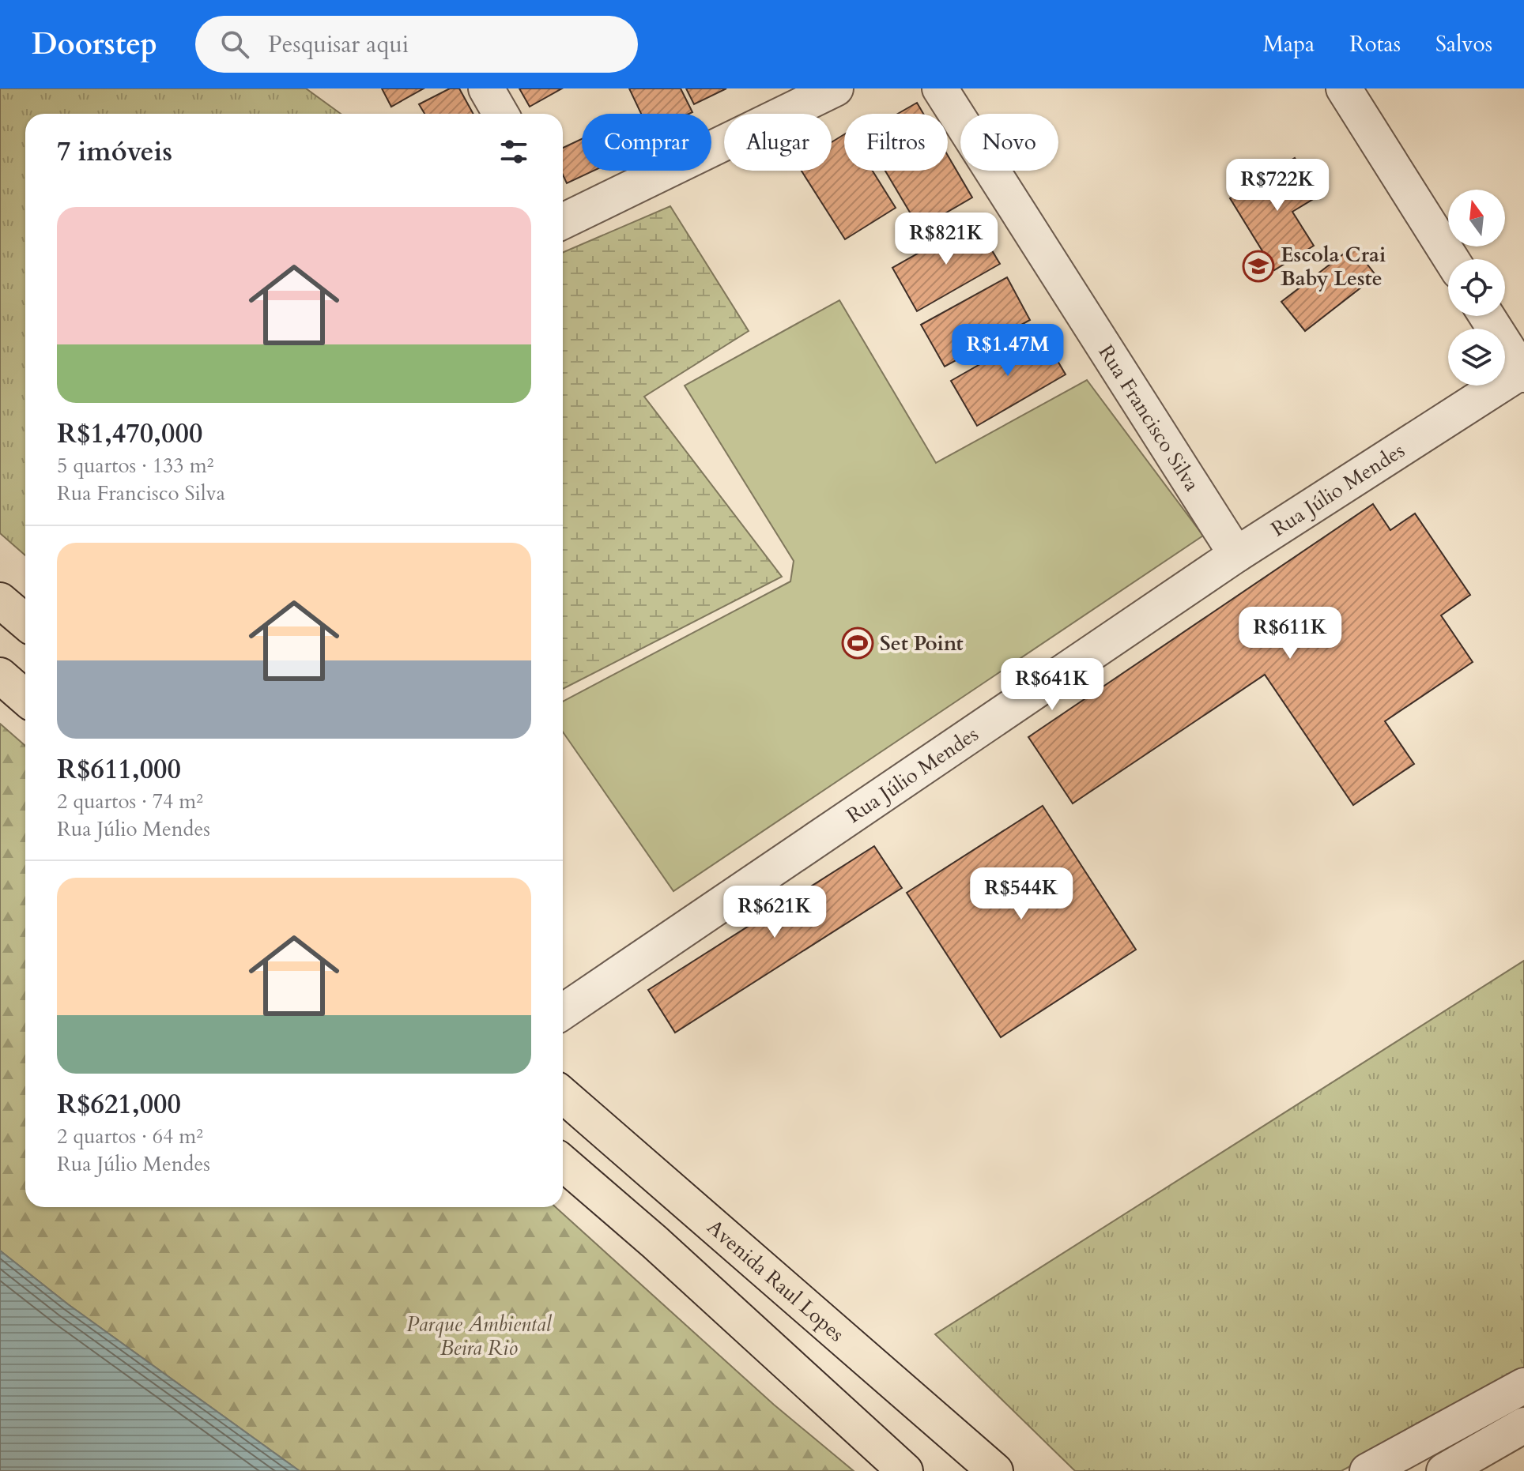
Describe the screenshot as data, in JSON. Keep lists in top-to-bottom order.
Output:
{
  "streets": {
    "main road": ["Avenida Raul Lopes"],
    "street": ["Rua Francisco Silva", "Rua Júlio Mendes"]
  },
  "crossings": [
    ["Rua Francisco Silva", "Rua Júlio Mendes"]
  ],
  "parks": ["Parque Ambiental Beira Rio"],
  "places": {
    "school or university": ["Escola Crai Baby Leste"],
    "sports": ["Set Point"]
  },
  "north": "top",
  "page": {
    "header": "Doorstep",
    "search": "Pesquisar aqui",
    "nav": ["Mapa", "Rotas", "Salvos"],
    "chip": [
      "Comprar",
      "Alugar",
      "Filtros",
      "Novo"
    ],
    "heading": "7 imóveis",
    "price": [
      "R$722K",
      "R$821K",
      "R$1.47M",
      "R$611K",
      "R$641K",
      "R$544K",
      "R$621K"
    ],
    "list": [
      {
        "name": "R$1,470,000",
        "note": "5 quartos · 133 m² · Rua Francisco Silva"
      },
      {
        "name": "R$611,000",
        "note": "2 quartos · 74 m² · Rua Júlio Mendes"
      },
      {
        "name": "R$621,000",
        "note": "2 quartos · 64 m² · Rua Júlio Mendes"
      }
    ]
  }
}
